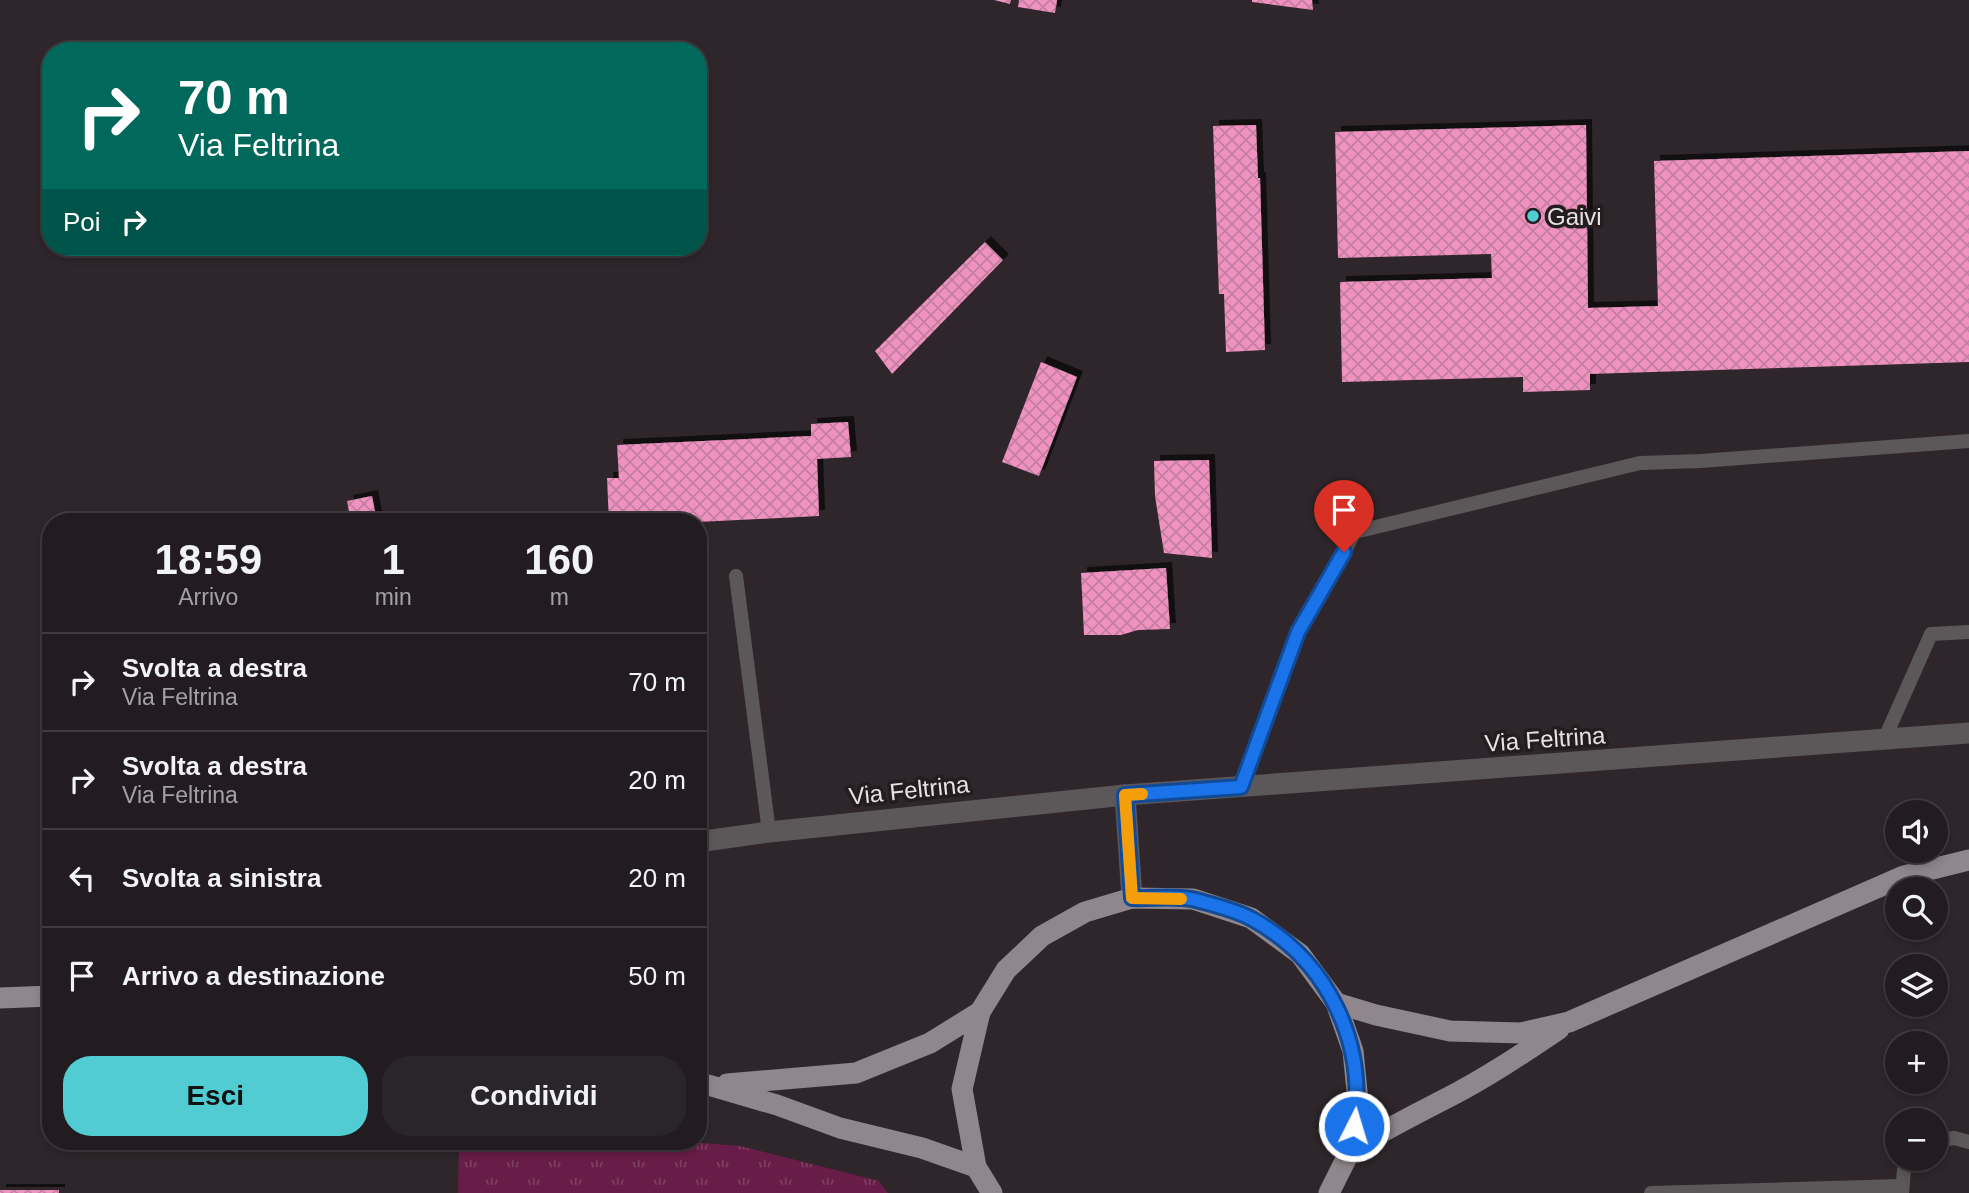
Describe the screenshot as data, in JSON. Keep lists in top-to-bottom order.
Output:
{
  "streets": {
    "street": ["Via Feltrina"]
  },
  "places": ["Gaivi"],
  "page": {
    "turn": ["70 m", "Via Feltrina"],
    "then": "Poi",
    "eta": [
      "18:59",
      "Arrivo",
      "1",
      "min",
      "160",
      "m"
    ],
    "list": [
      {
        "name": "Svolta a destra",
        "note": "Via Feltrina",
        "value": "70 m"
      },
      {
        "name": "Svolta a destra",
        "note": "Via Feltrina",
        "value": "20 m"
      },
      {
        "name": "Svolta a sinistra",
        "value": "20 m"
      },
      {
        "name": "Arrivo a destinazione",
        "value": "50 m"
      }
    ],
    "map_buttons": ["+", "−"],
    "buttons": ["Esci", "Condividi"]
  }
}
